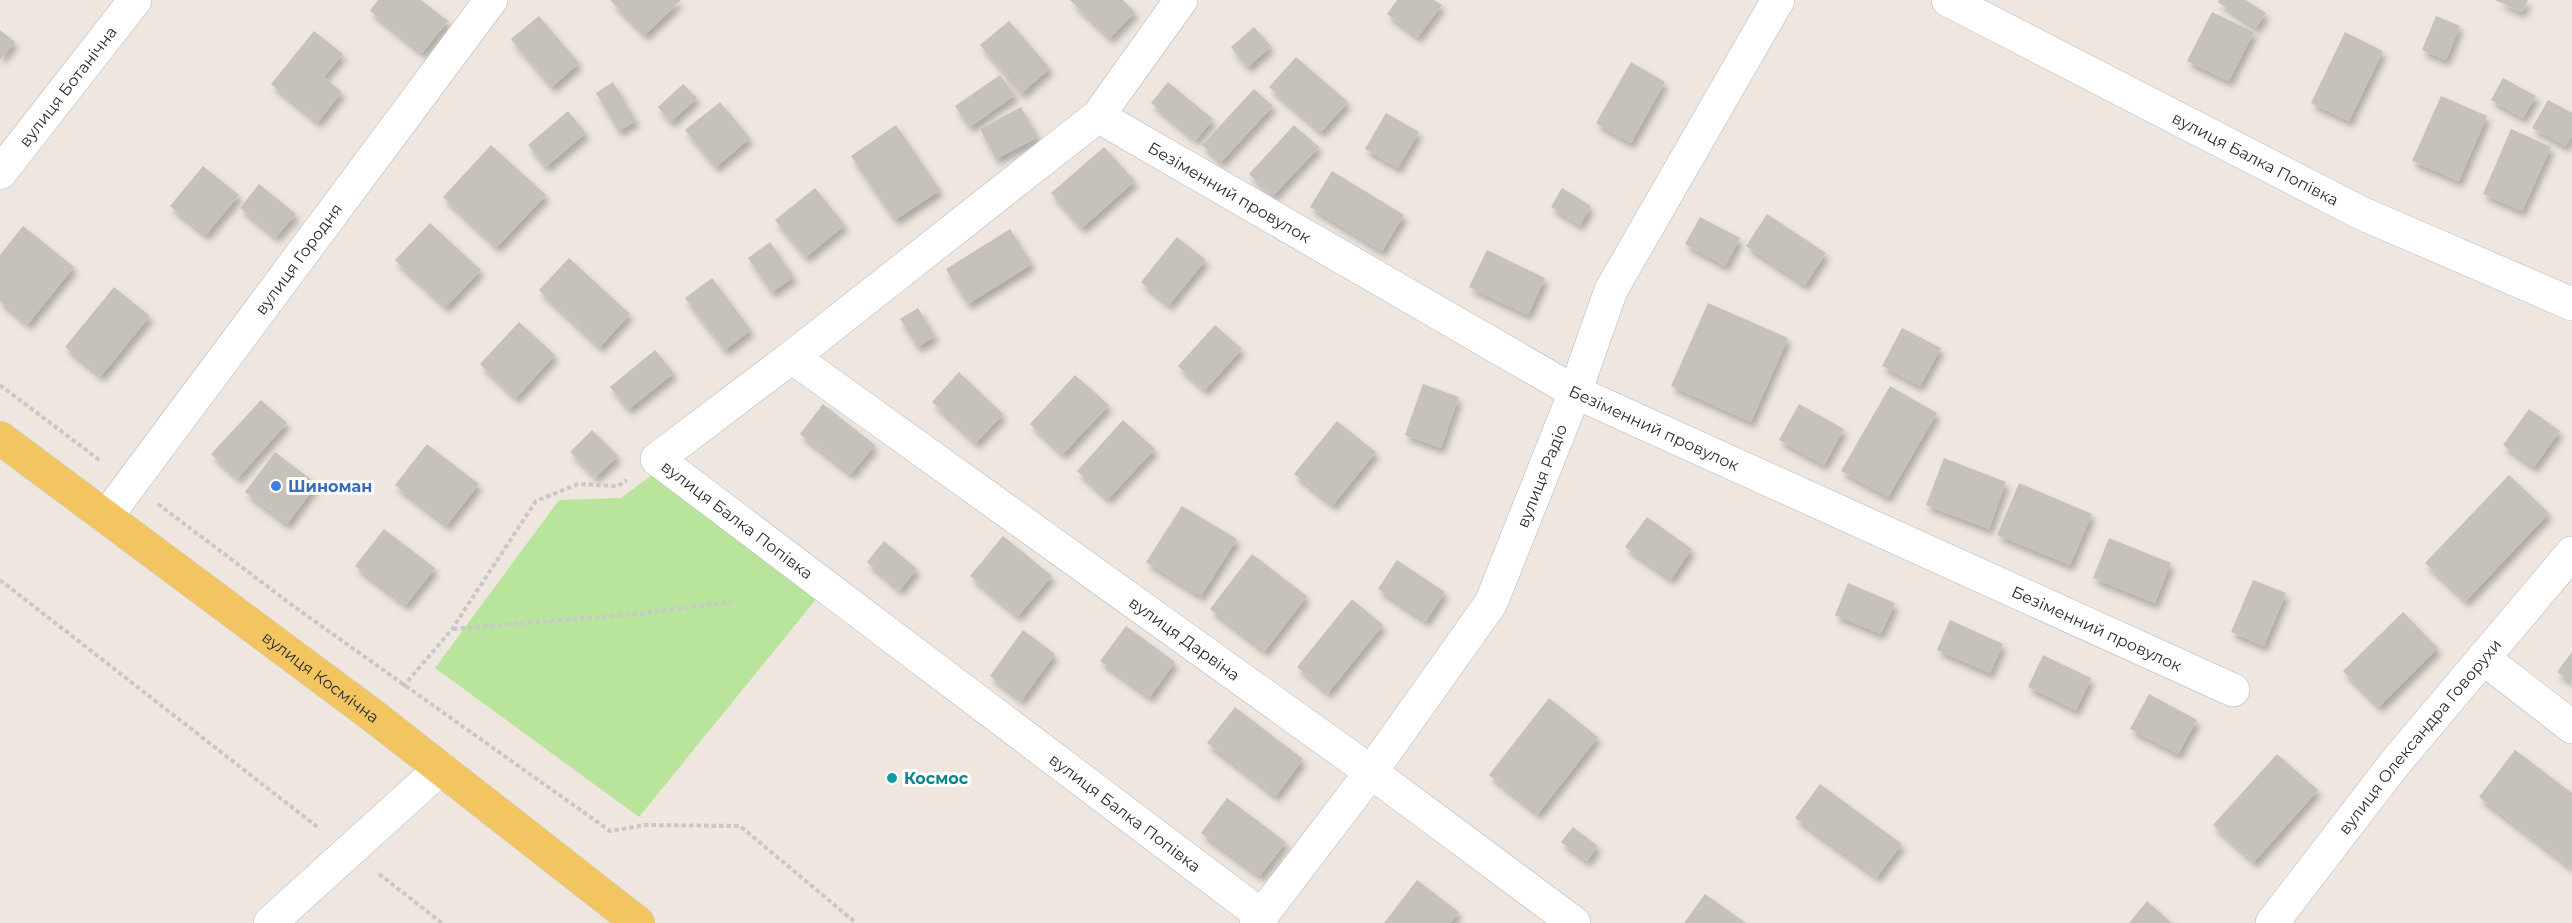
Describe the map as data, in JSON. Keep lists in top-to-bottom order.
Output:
{
  "streets": {
    "main road": ["вулиця Космічна"],
    "street": [
      "вулиця Ботанічна",
      "вулиця Балка Попівка",
      "Безіменний провулок",
      "вулиця Городня",
      "вулиця Радіо",
      "вулиця Дарвіна",
      "вулиця Олександра Говорухи"
    ]
  },
  "crossings": [
    ["вулиця Балка Попівка", "Безіменний провулок"],
    ["вулиця Балка Попівка", "вулиця Радіо"],
    ["вулиця Балка Попівка", "вулиця Дарвіна"],
    ["Безіменний провулок", "вулиця Радіо"],
    ["вулиця Городня", "вулиця Космічна"],
    ["вулиця Радіо", "вулиця Дарвіна"]
  ],
  "places": ["Шиноман", "Космос"]
}
